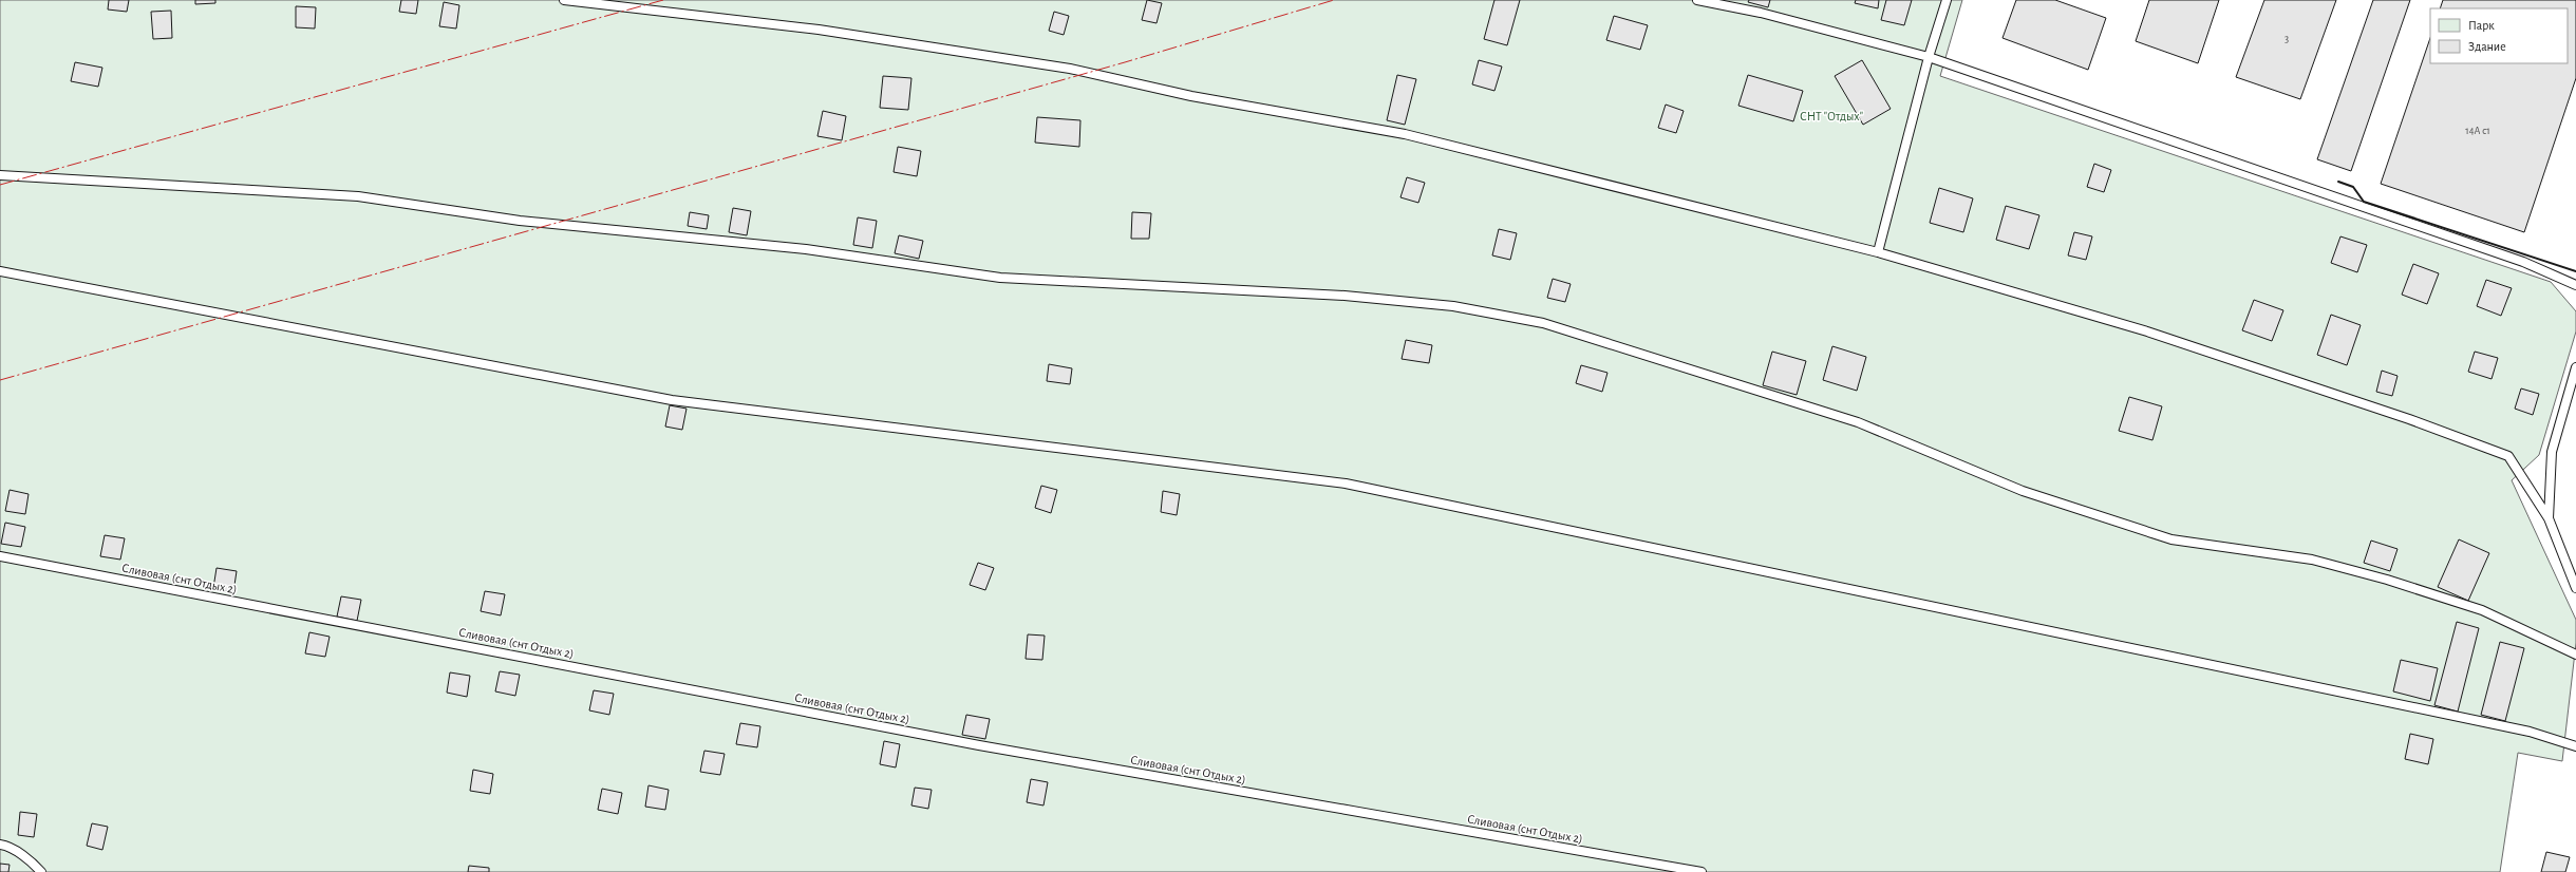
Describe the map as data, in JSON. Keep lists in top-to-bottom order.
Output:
{
  "streets": {
    "lane": ["Сливовая (снт Отдых 2)"]
  },
  "parks": ["СНТ \"Отдых\""],
  "house_numbers": ["3", "14А с1"],
  "legend": ["Парк", "Здание"]
}
